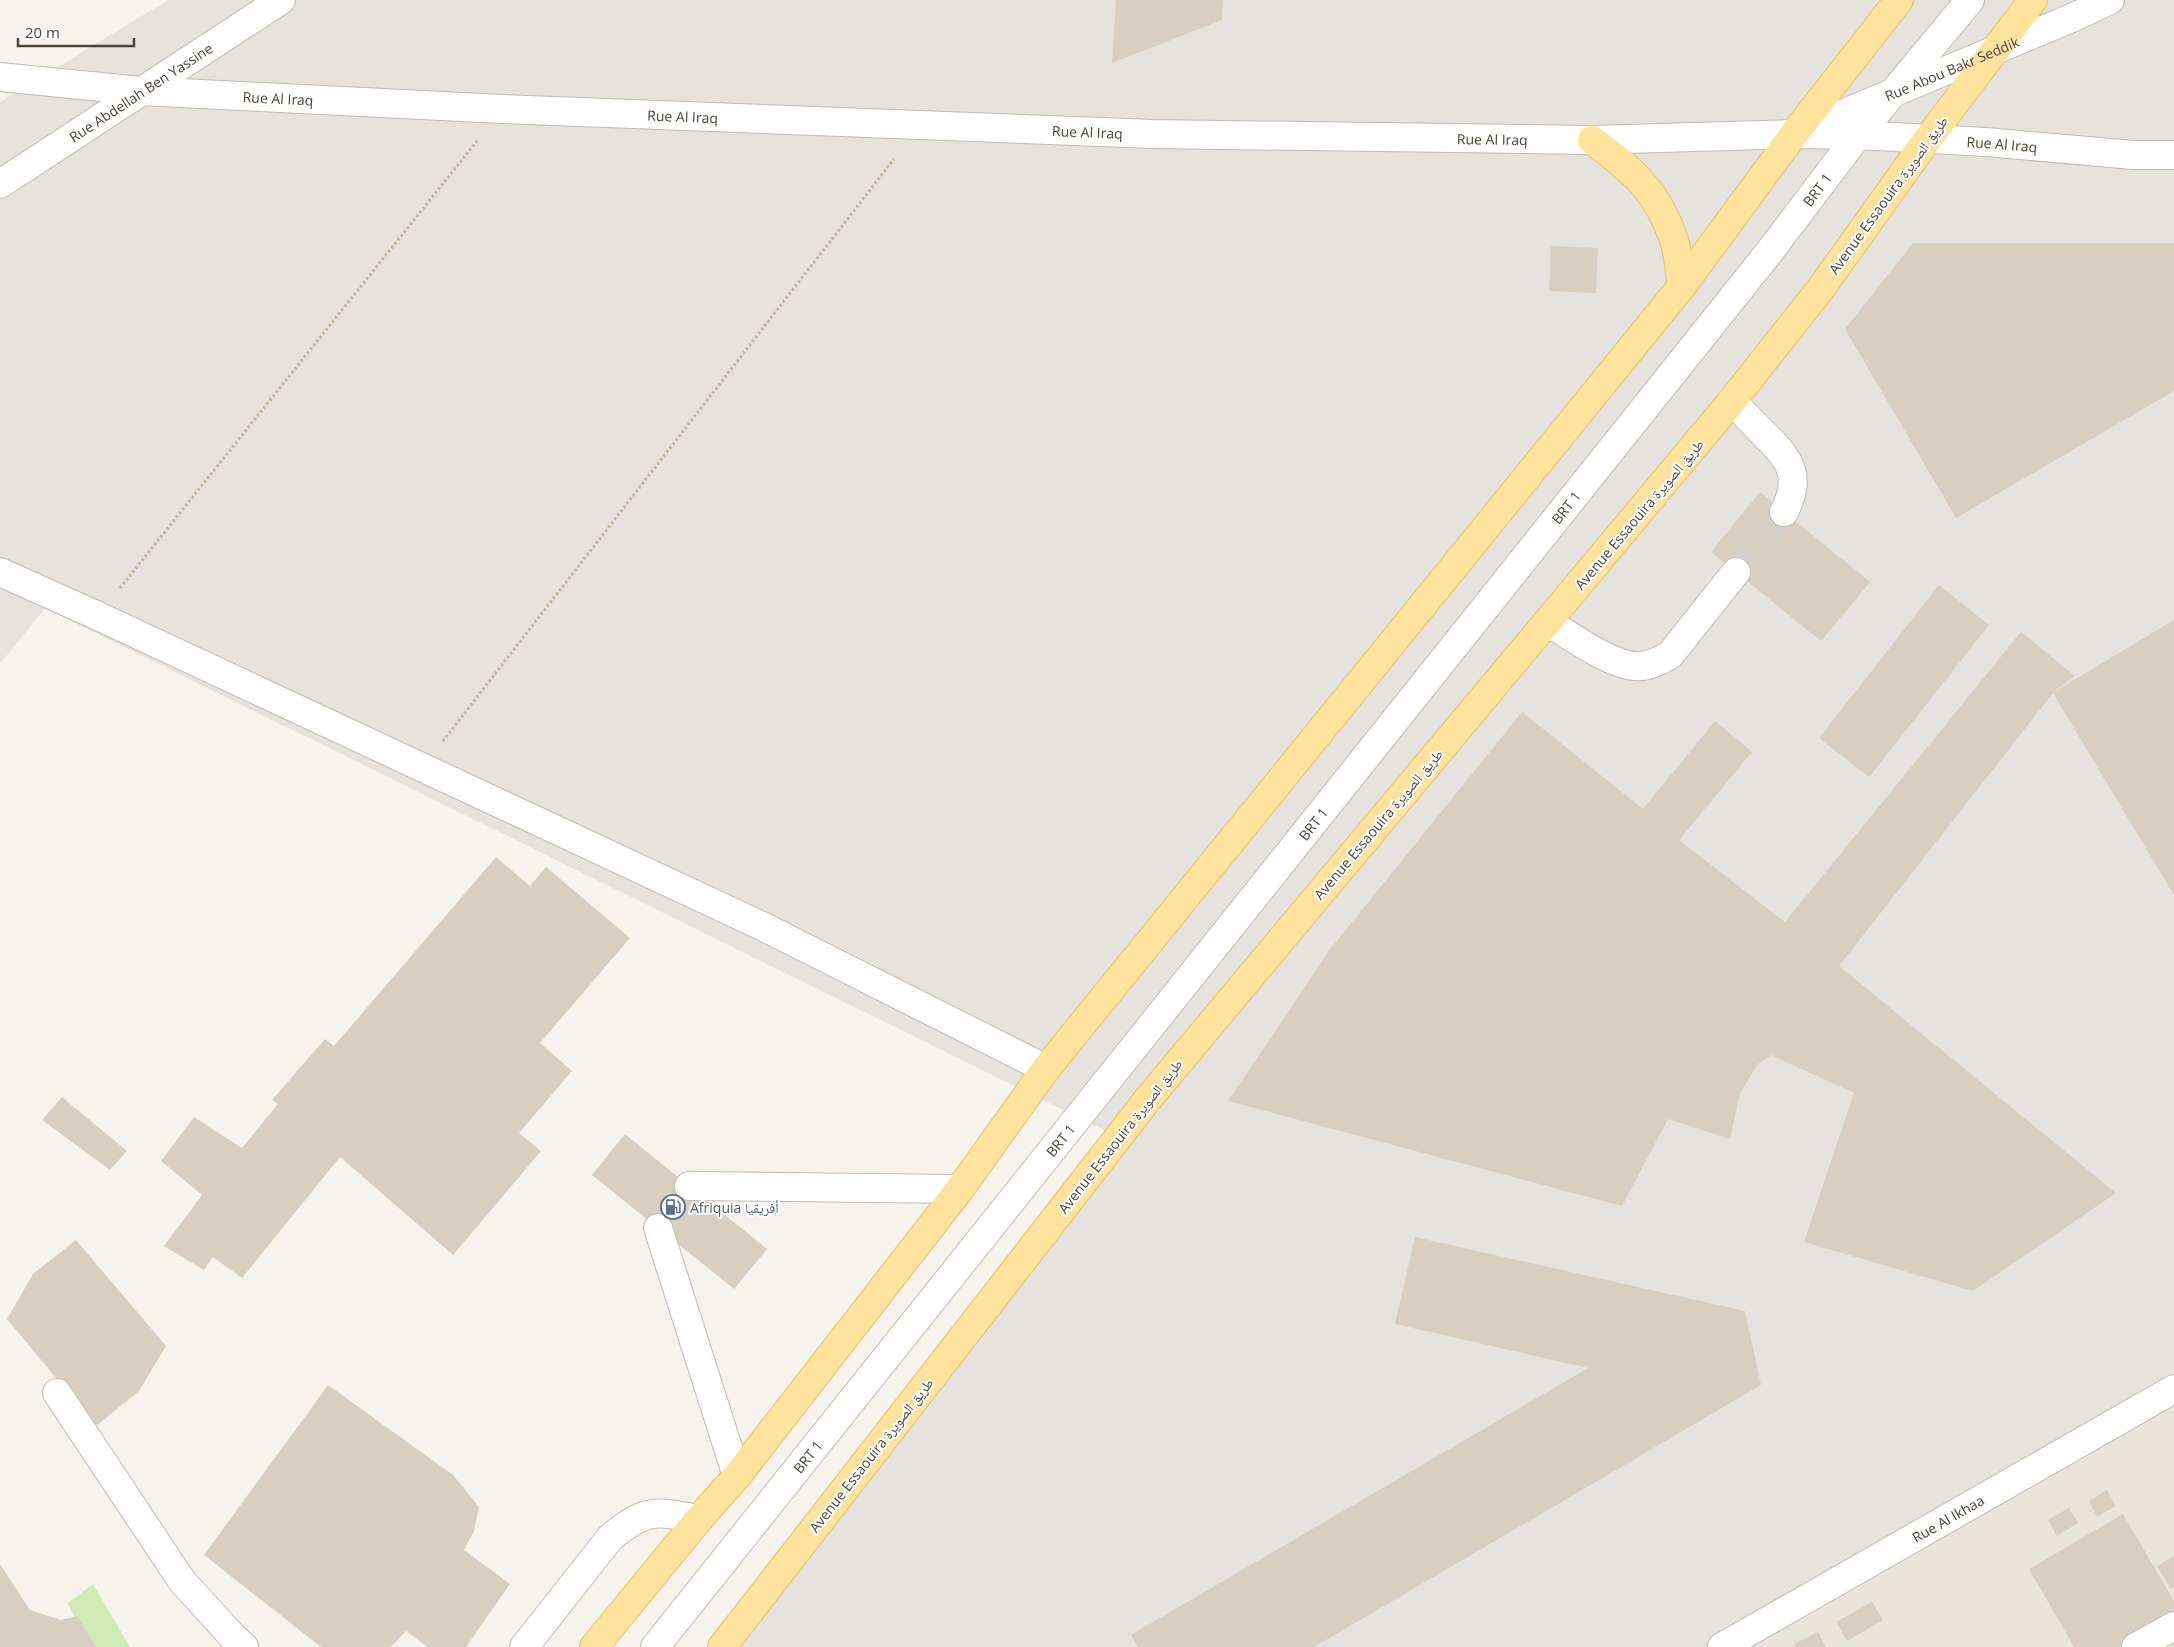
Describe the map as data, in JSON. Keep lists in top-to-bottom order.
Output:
{
  "streets": {
    "main road": ["Avenue Essaouira طريق الصويرة"],
    "street": [
      "Rue Abou Bakr Seddik",
      "Rue Abdellah Ben Yassine",
      "Rue Al Iraq",
      "BRT 1",
      "Rue Al Ikhaa"
    ]
  },
  "crossings": [
    ["Rue Abou Bakr Seddik", "Rue Al Iraq"],
    ["Rue Abou Bakr Seddik", "BRT 1"],
    ["Rue Abou Bakr Seddik", "Avenue Essaouira طريق الصويرة"],
    ["Rue Abdellah Ben Yassine", "Rue Al Iraq"],
    ["Rue Al Iraq", "BRT 1"],
    ["Rue Al Iraq", "Avenue Essaouira طريق الصويرة"]
  ],
  "places": {
    "fuel station": ["Afriquia أفريقيا"]
  },
  "scale_bar": "20 m"
}
